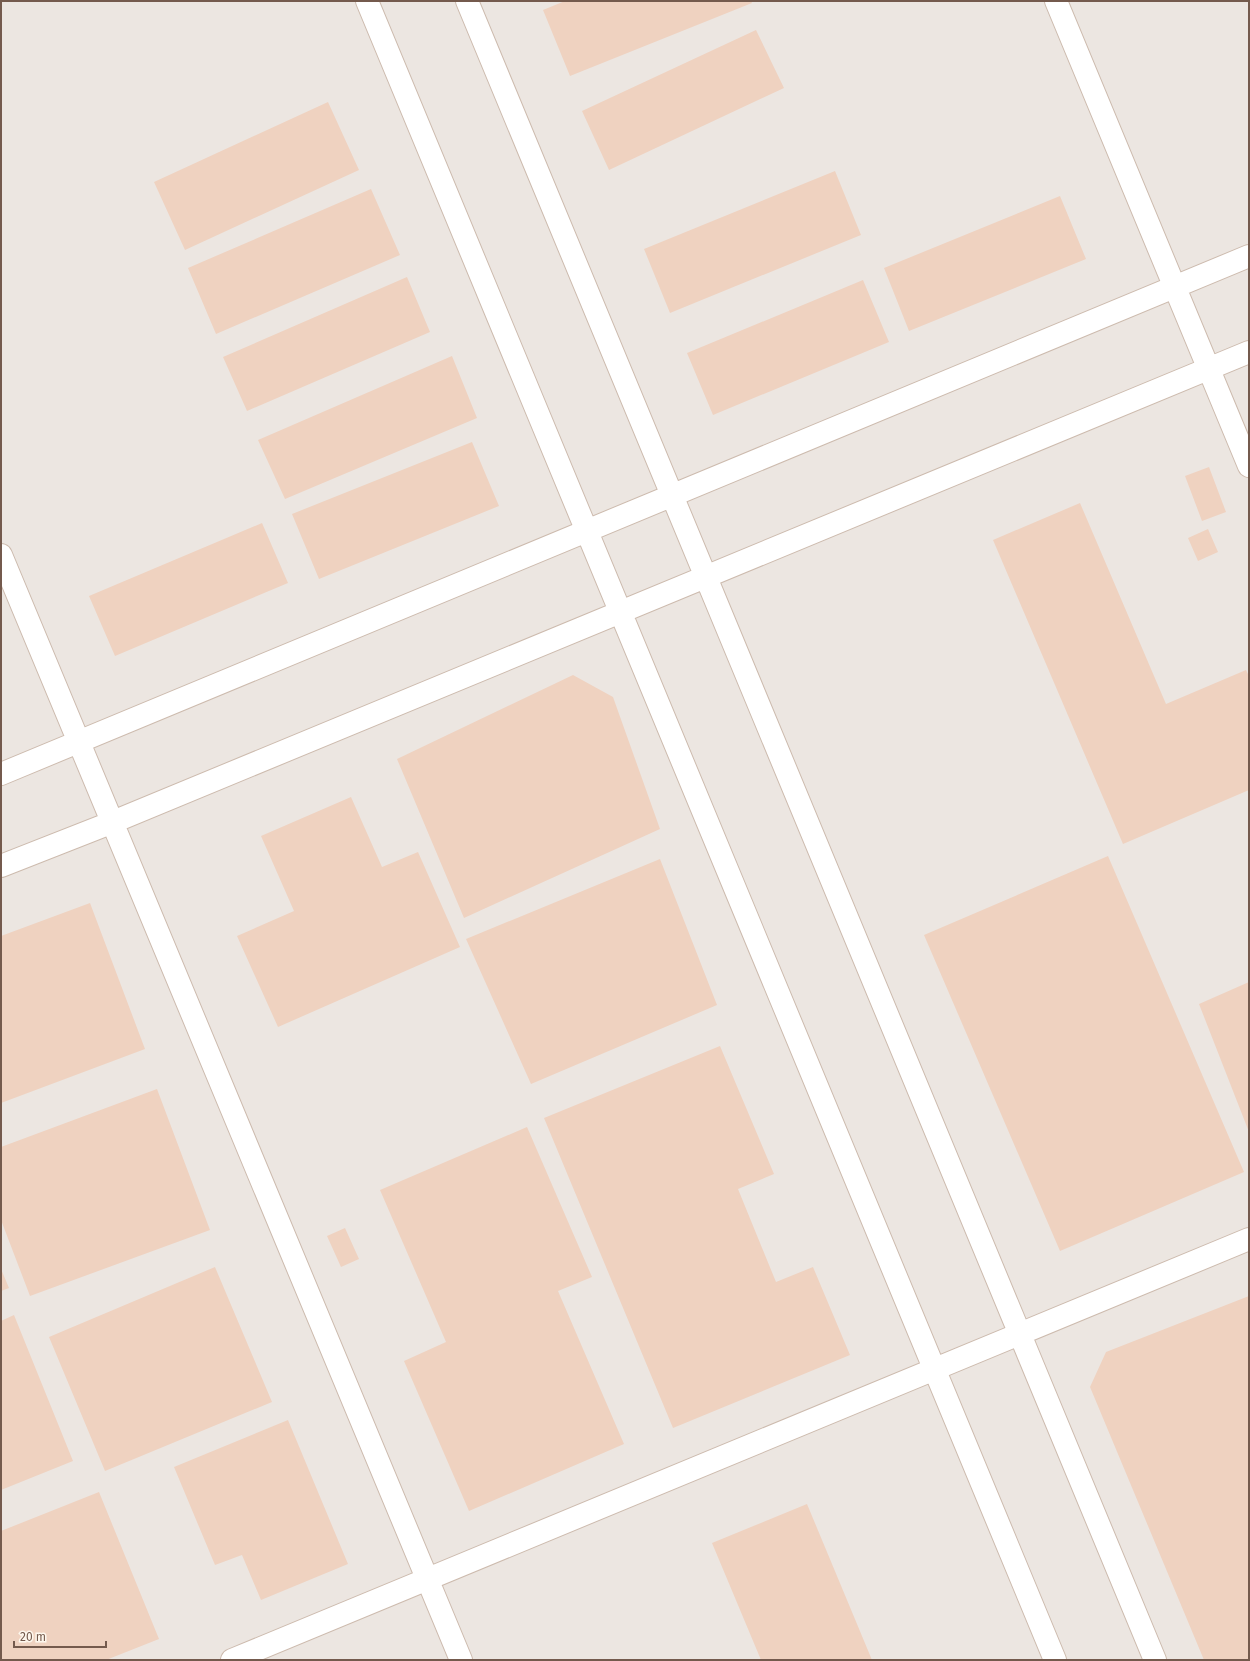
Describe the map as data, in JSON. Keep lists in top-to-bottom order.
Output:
{
  "scale_bar": "20 m"
}
